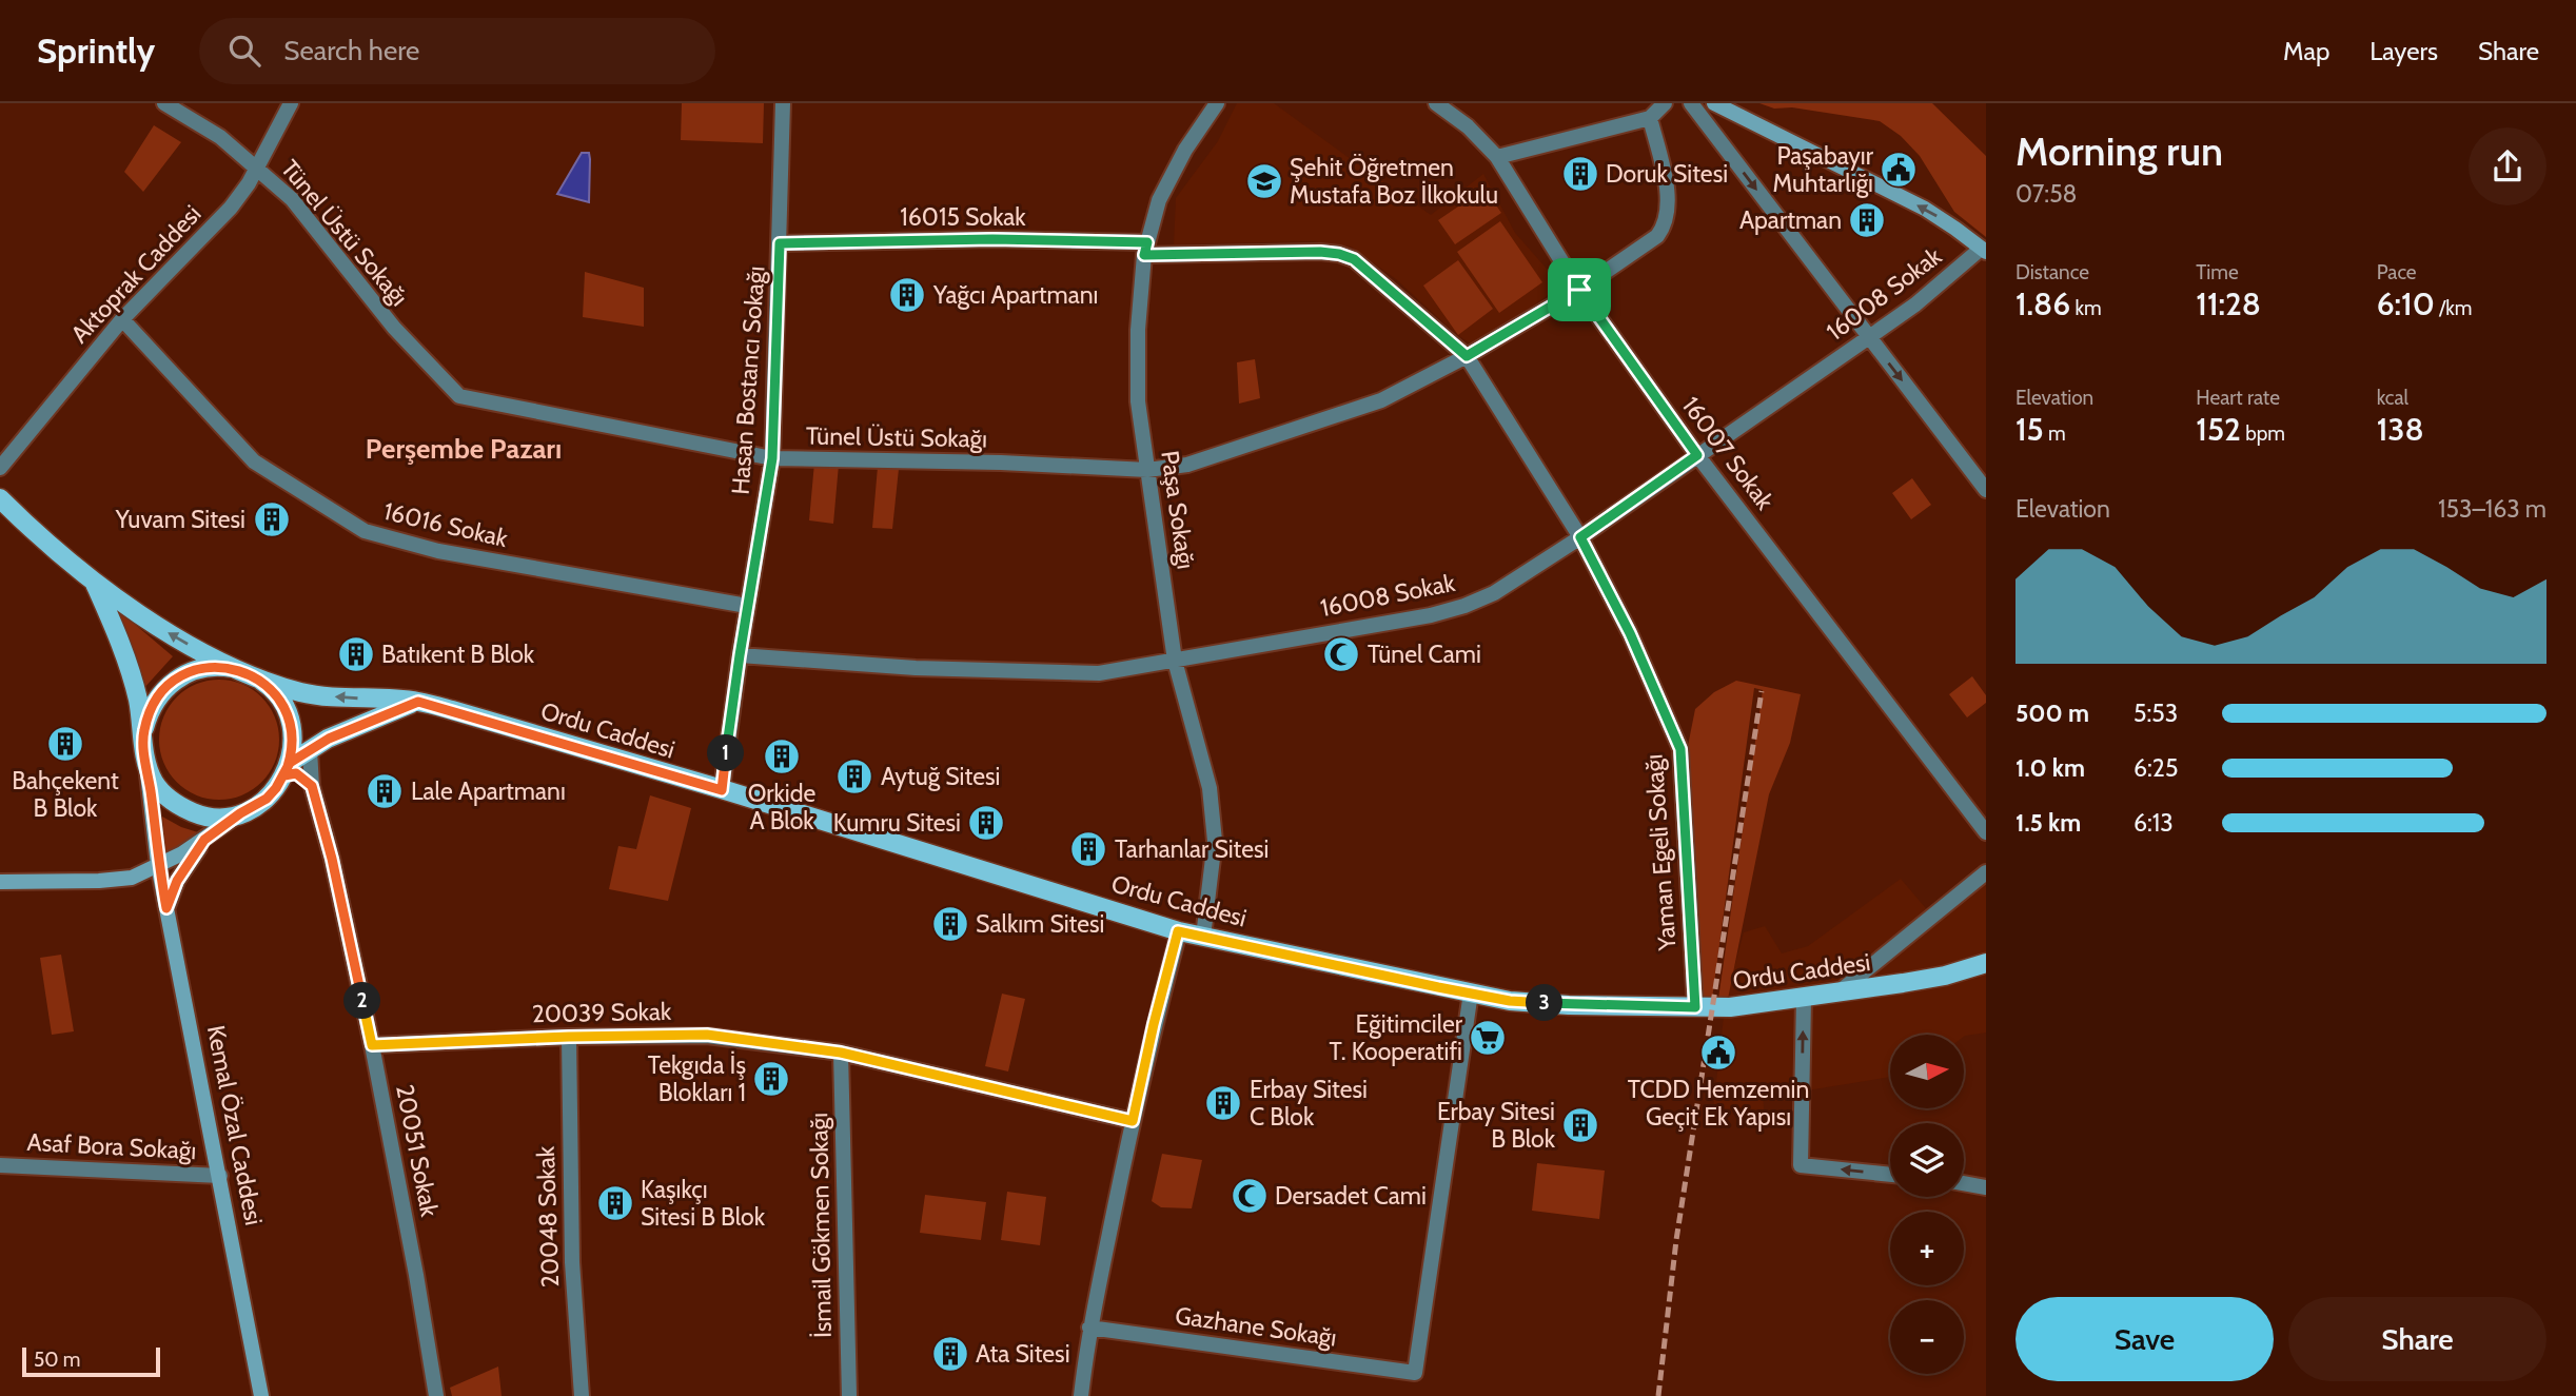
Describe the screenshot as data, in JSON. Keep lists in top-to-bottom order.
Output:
{
  "streets": {
    "main road": ["Ordu Caddesi", "Kemal Özal Caddesi"],
    "street": [
      "16015 Sokak",
      "Tünel Üstü Sokağı",
      "Aktoprak Caddesi",
      "16008 Sokak",
      "Hasan Bostancı Sokağı",
      "16007 Sokak",
      "Paşa Sokağı",
      "16016 Sokak",
      "Yaman Egeli Sokağı",
      "20039 Sokak",
      "Asaf Bora Sokağı",
      "20051 Sokak",
      "20048 Sokak",
      "İsmail Gökmen Sokağı",
      "Gazhane Sokağı"
    ]
  },
  "crossings": [
    ["16015 Sokak", "Hasan Bostancı Sokağı"],
    ["16015 Sokak", "Paşa Sokağı"],
    ["16015 Sokak", "Yaman Egeli Sokağı"],
    ["Tünel Üstü Sokağı", "Aktoprak Caddesi"],
    ["Tünel Üstü Sokağı", "Hasan Bostancı Sokağı"],
    ["Tünel Üstü Sokağı", "16007 Sokak"],
    ["Tünel Üstü Sokağı", "Paşa Sokağı"],
    ["Tünel Üstü Sokağı", "Yaman Egeli Sokağı"],
    ["Aktoprak Caddesi", "16016 Sokak"],
    ["16008 Sokak", "Hasan Bostancı Sokağı"],
    ["16008 Sokak", "16007 Sokak"],
    ["16008 Sokak", "Paşa Sokağı"],
    ["16008 Sokak", "Yaman Egeli Sokağı"],
    ["Hasan Bostancı Sokağı", "16016 Sokak"],
    ["Hasan Bostancı Sokağı", "Ordu Caddesi"],
    ["Paşa Sokağı", "Ordu Caddesi"],
    ["Paşa Sokağı", "Yaman Egeli Sokağı"],
    ["Ordu Caddesi", "Yaman Egeli Sokağı"],
    ["Ordu Caddesi", "Kemal Özal Caddesi"],
    ["Ordu Caddesi", "Gazhane Sokağı"],
    ["20039 Sokak", "20051 Sokak"],
    ["20039 Sokak", "20048 Sokak"],
    ["20039 Sokak", "İsmail Gökmen Sokağı"],
    ["Kemal Özal Caddesi", "Asaf Bora Sokağı"]
  ],
  "districts": ["Perşembe Pazarı"],
  "places": {
    "public building": ["Paşabayır Muhtarlığı", "TCDD Hemzemin Geçit Ek Yapısı"],
    "building": [
      "Doruk Sitesi",
      "Apartman",
      "Yağcı Apartmanı",
      "Yuvam Sitesi",
      "Batıkent B Blok",
      "Bahçekent B Blok",
      "Orkide A Blok",
      "Aytuğ Sitesi",
      "Lale Apartmanı",
      "Kumru Sitesi",
      "Tarhanlar Sitesi",
      "Salkım Sitesi",
      "Tekgıda İş Blokları 1",
      "Erbay Sitesi C Blok",
      "Erbay Sitesi B Blok",
      "Kaşıkçı Sitesi B Blok",
      "Ata Sitesi"
    ],
    "school or university": ["Şehit Öğretmen Mustafa Boz İlkokulu"],
    "mosque": ["Tünel Cami", "Dersadet Cami"],
    "supermarket": ["Eğitimciler T. Kooperatifi"]
  },
  "scale_bar": "50 m",
  "north": "right",
  "page": {
    "header": "Sprintly",
    "search": "Search here",
    "nav": ["Map", "Layers", "Share"],
    "heading": ["Morning run", "07:58"],
    "stats": [
      ["Distance", "1.86 km"],
      ["Time", "11:28"],
      ["Pace", "6:10 /km"],
      ["Elevation", "15 m"],
      ["Heart rate", "152 bpm"],
      ["kcal", "138"]
    ],
    "chart": ["Elevation", "153–163 m"],
    "list": [
      {
        "name": "500 m",
        "note": "5:53"
      },
      {
        "name": "1.0 km",
        "note": "6:25"
      },
      {
        "name": "1.5 km",
        "note": "6:13"
      }
    ],
    "pins": ["1", "2", "3"],
    "map_buttons": ["+", "−"],
    "buttons": ["Save", "Share"],
    "scale": "50 m"
  }
}
